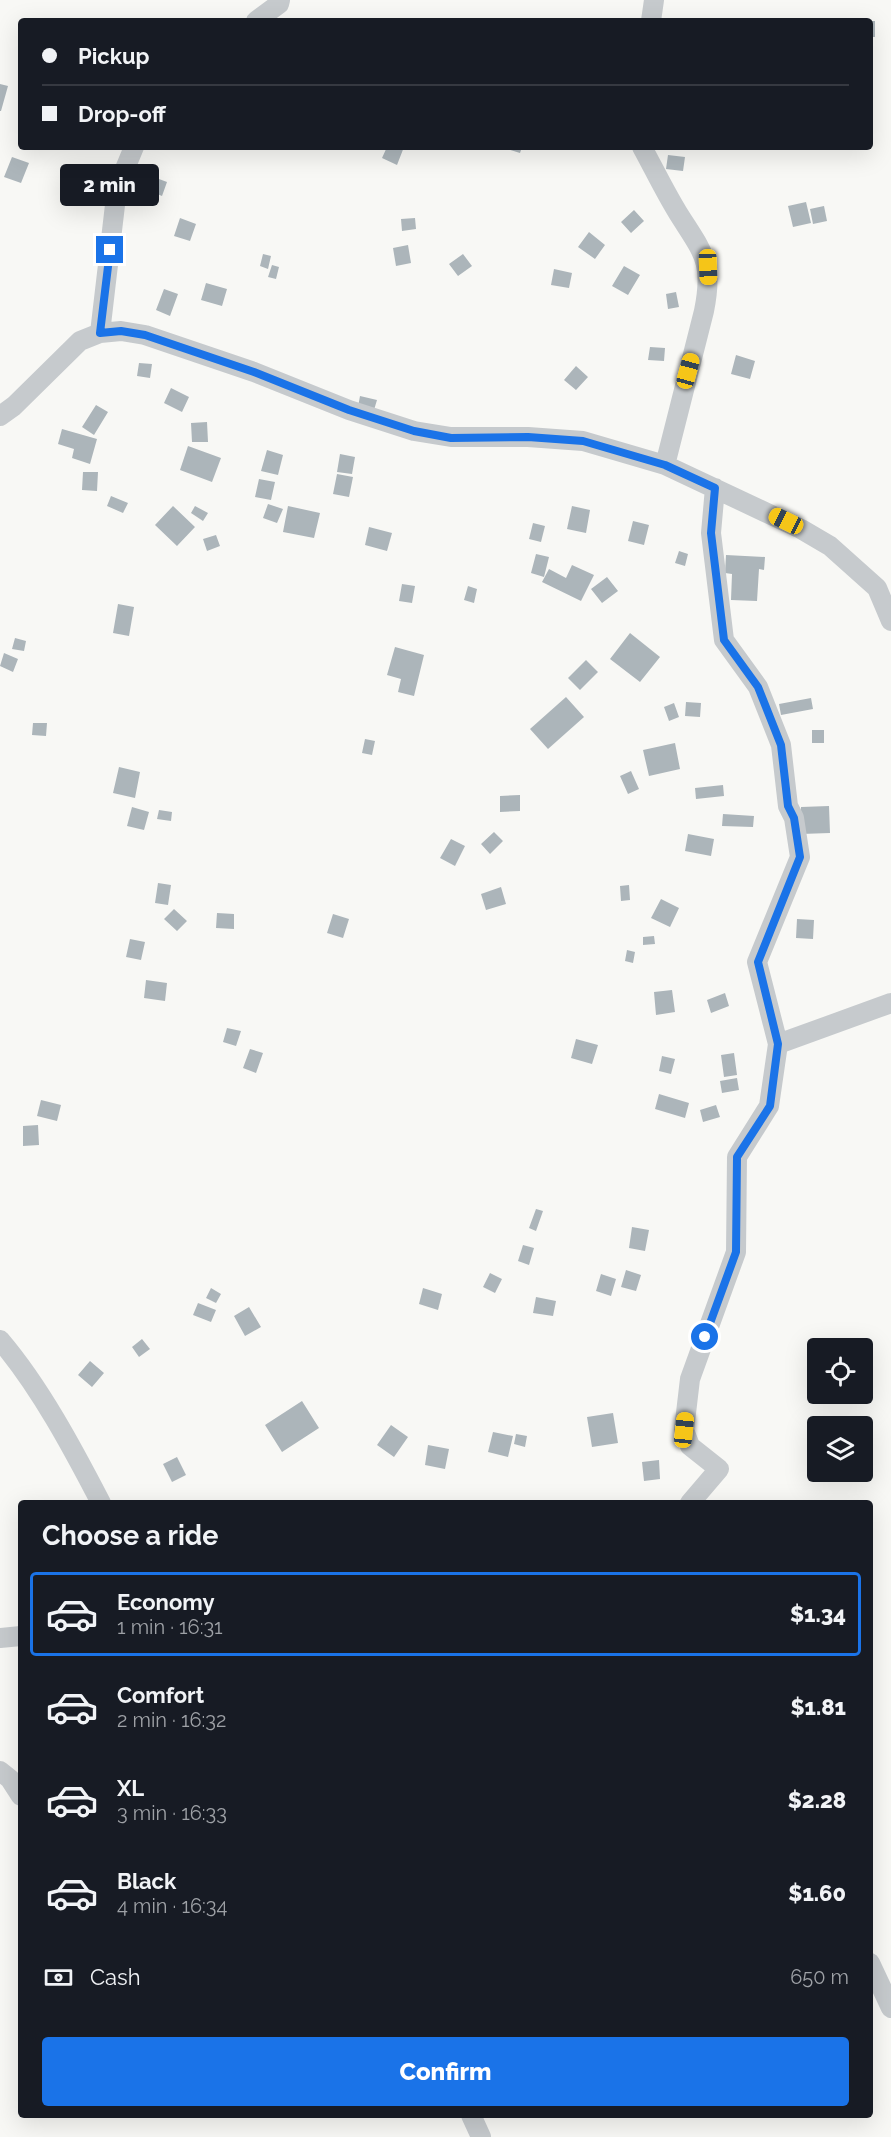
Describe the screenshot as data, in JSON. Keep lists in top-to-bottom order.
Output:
{
  "page": {
    "banner": ["Pickup", "Drop-off"],
    "bubble": "2 min",
    "heading": "Choose a ride",
    "list": [
      {
        "name": "Economy",
        "note": "1 min · 16:31",
        "value": "$1.34"
      },
      {
        "name": "Comfort",
        "note": "2 min · 16:32",
        "value": "$1.81"
      },
      {
        "name": "XL",
        "note": "3 min · 16:33",
        "value": "$2.28"
      },
      {
        "name": "Black",
        "note": "4 min · 16:34",
        "value": "$1.60"
      }
    ],
    "pay": ["Cash", "650 m"],
    "buttons": "Confirm"
  }
}
